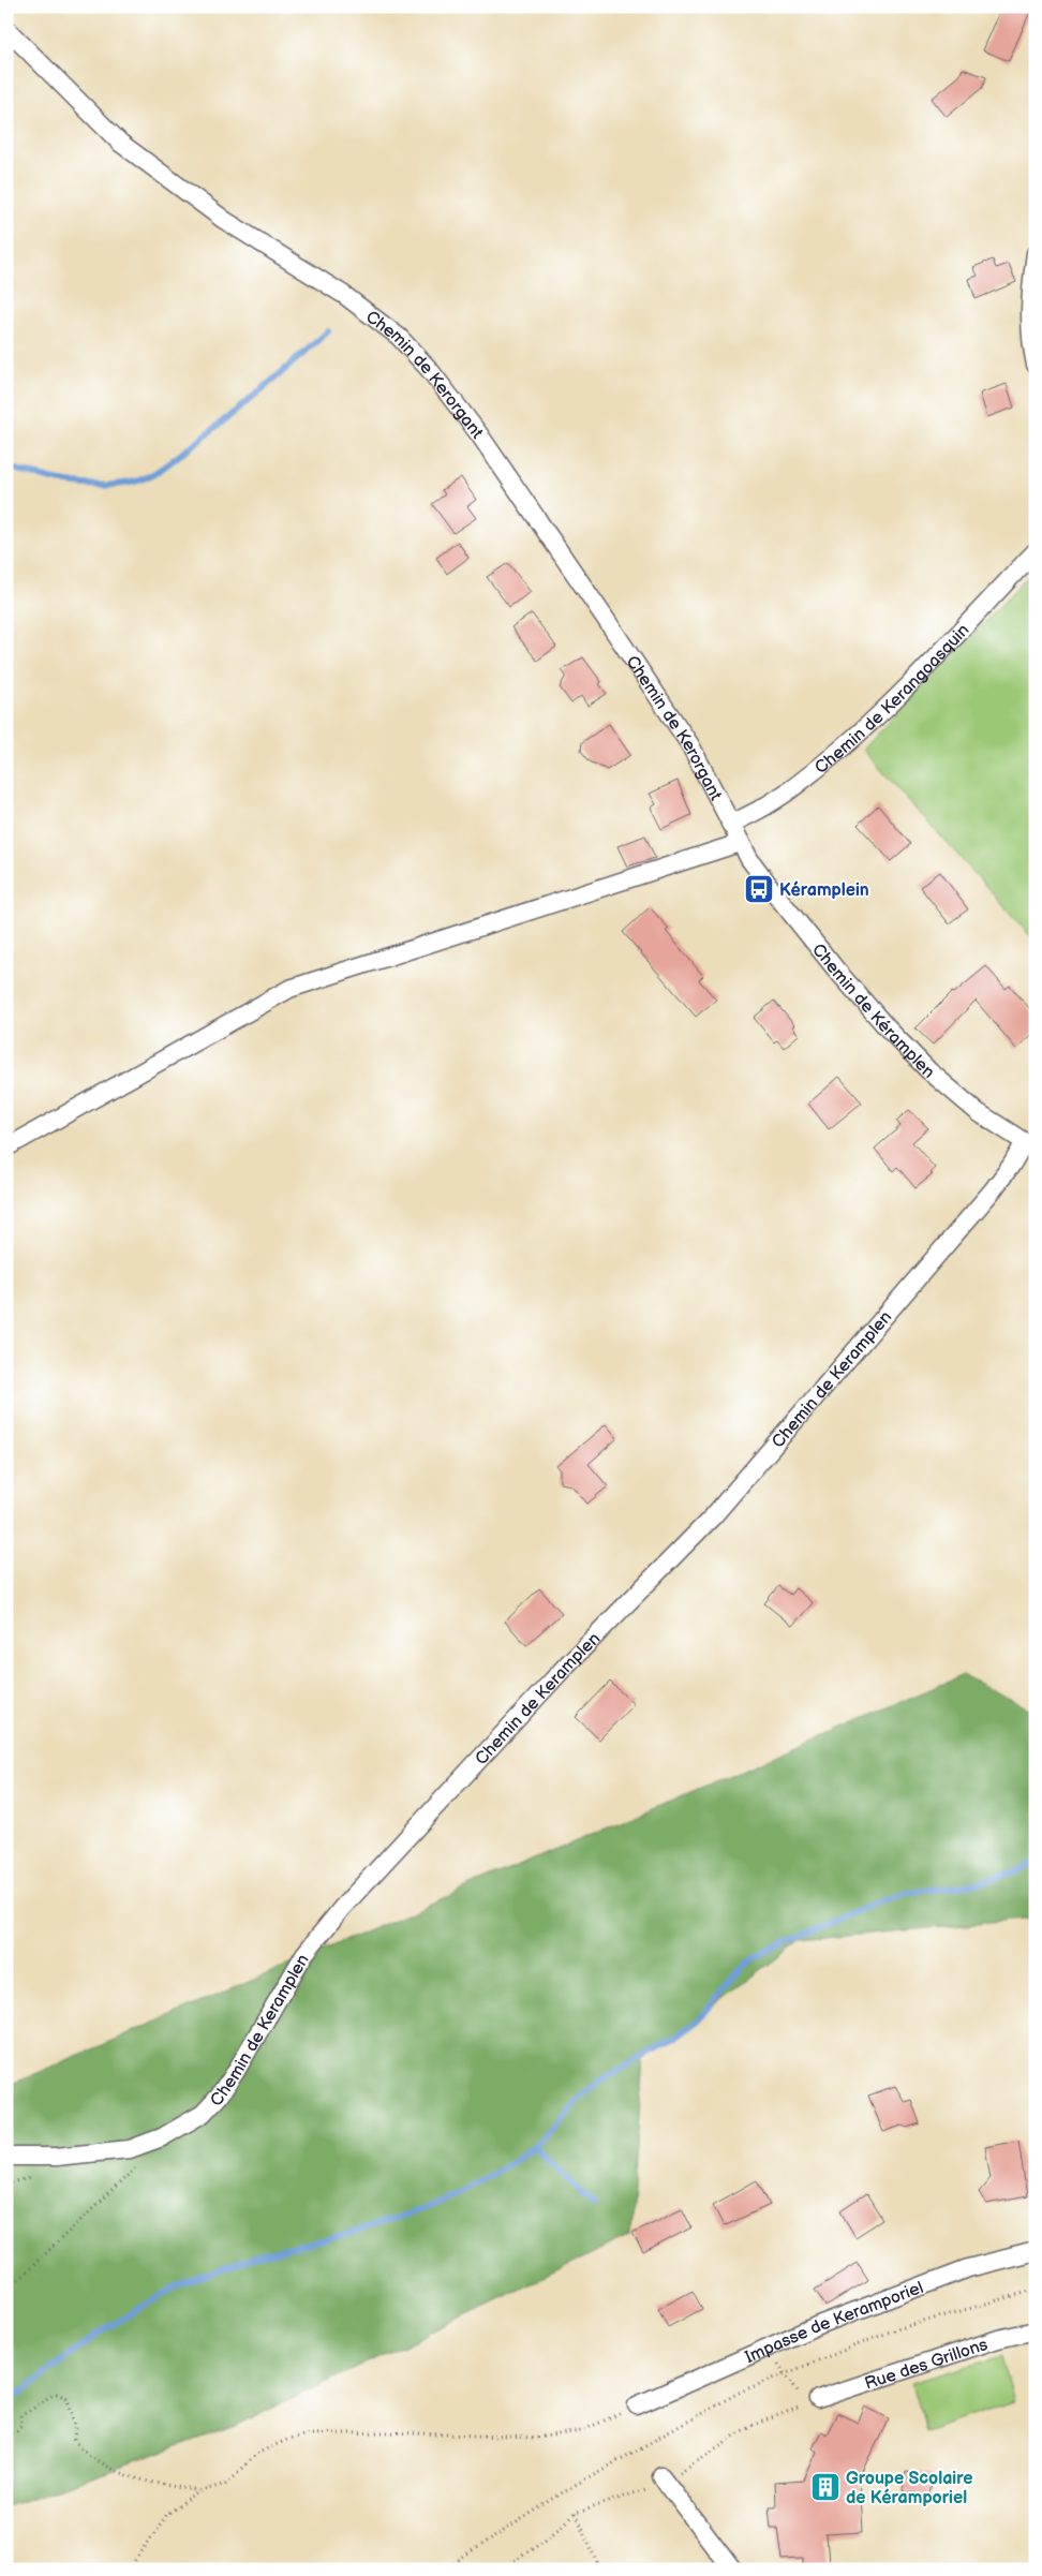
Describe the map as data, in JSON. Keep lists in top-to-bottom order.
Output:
{
  "streets": {
    "street": [
      "Chemin de Kerorgant",
      "Chemin de Kerangoasquin",
      "Chemin de Kéramplen",
      "Chemin de Keramplen",
      "Impasse de Keramporiel",
      "Rue des Grillons"
    ]
  },
  "crossings": [
    ["Chemin de Kerorgant", "Chemin de Kerangoasquin"],
    ["Chemin de Kéramplen", "Chemin de Keramplen"]
  ],
  "places": {
    "bus stop": ["Kéramplein"],
    "building": ["Groupe Scolaire de Kéramporiel"]
  }
}
